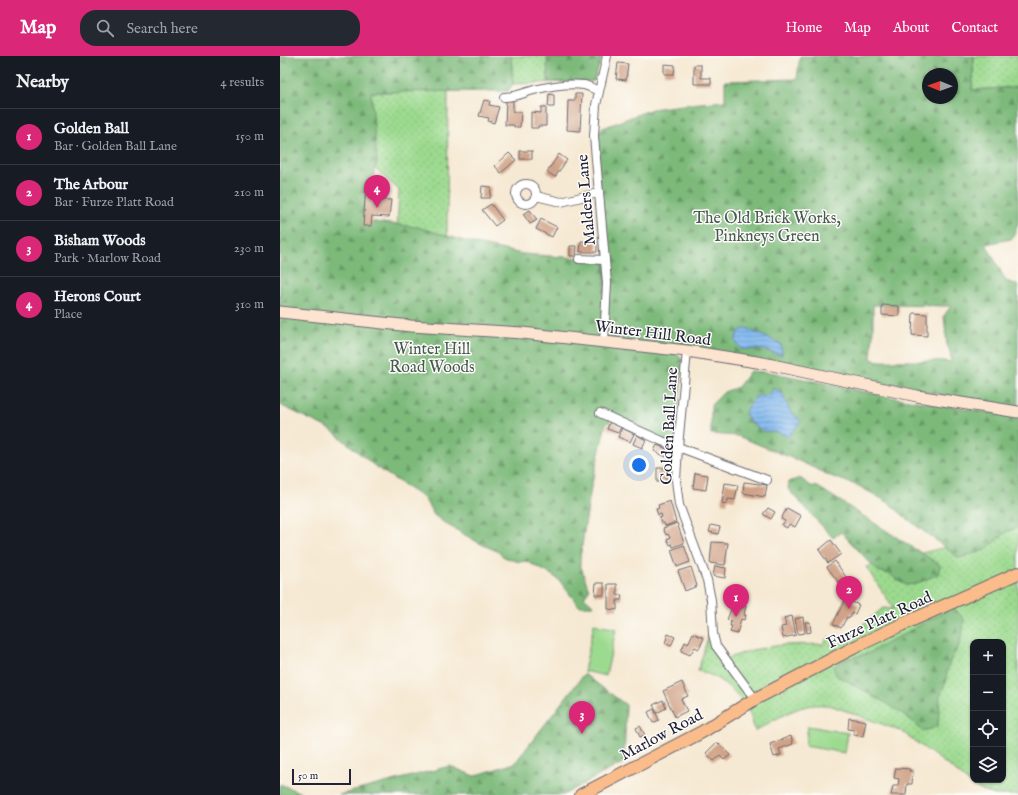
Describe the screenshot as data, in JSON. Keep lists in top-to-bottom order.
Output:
{
  "streets": {
    "main road": ["Furze Platt Road", "Marlow Road"],
    "street": ["Malders Lane", "Winter Hill Road", "Golden Ball Lane"]
  },
  "crossings": [
    ["Malders Lane", "Winter Hill Road"],
    ["Winter Hill Road", "Golden Ball Lane"],
    ["Golden Ball Lane", "Furze Platt Road"],
    ["Golden Ball Lane", "Marlow Road"],
    ["Furze Platt Road", "Marlow Road"]
  ],
  "parks": ["The Old Brick Works, Pinkneys Green", "Winter Hill Road Woods"],
  "scale_bar": "50 m",
  "north": "left",
  "page": {
    "header": "Map",
    "search": "Search here",
    "nav": [
      "Home",
      "Map",
      "About",
      "Contact"
    ],
    "heading": ["Nearby", "4 results"],
    "list": [
      {
        "mark": "1",
        "name": "Golden Ball",
        "note": "Bar · Golden Ball Lane",
        "value": "150 m"
      },
      {
        "mark": "2",
        "name": "The Arbour",
        "note": "Bar · Furze Platt Road",
        "value": "210 m"
      },
      {
        "mark": "3",
        "name": "Bisham Woods",
        "note": "Park · Marlow Road",
        "value": "230 m"
      },
      {
        "mark": "4",
        "name": "Herons Court",
        "note": "Place",
        "value": "310 m"
      }
    ],
    "pins": [
      "4",
      "2",
      "1",
      "3"
    ],
    "map_buttons": ["+", "−"],
    "scale": "50 m"
  }
}
